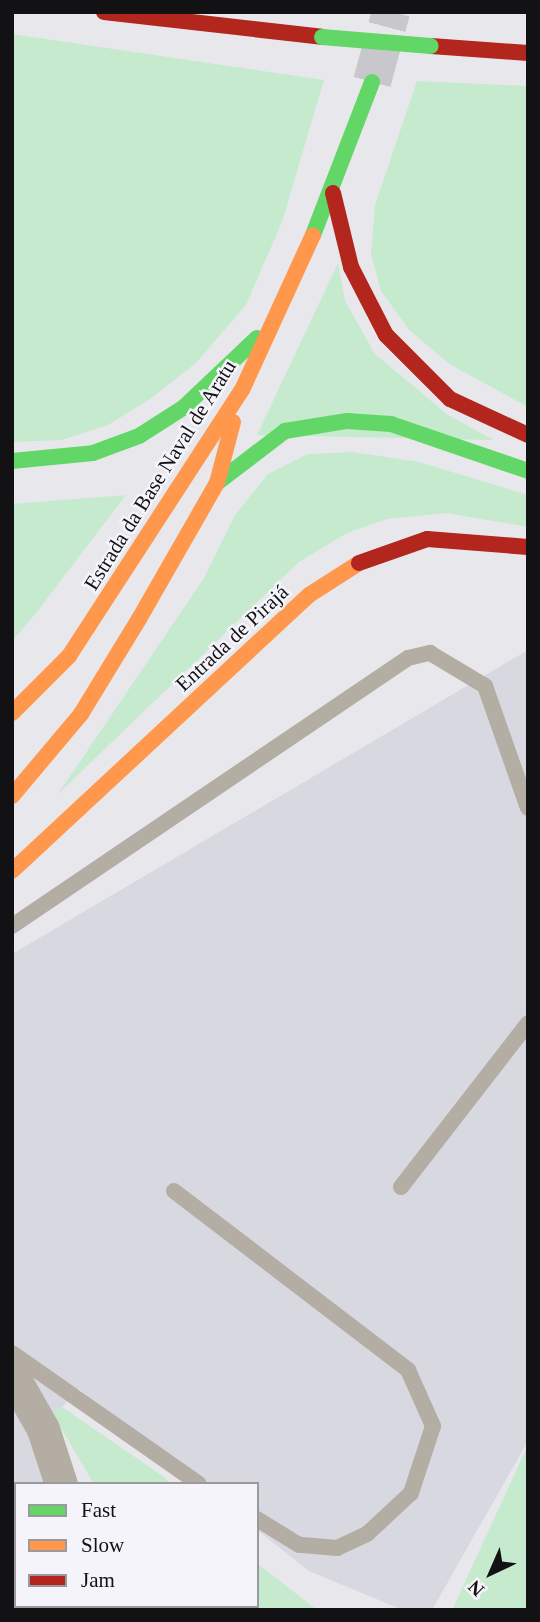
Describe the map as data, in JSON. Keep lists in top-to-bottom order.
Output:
{
  "streets": {
    "main road": ["Estrada da Base Naval de Aratu", "Entrada de Pirajá"]
  },
  "legend": ["Fast", "Slow", "Jam"],
  "north": "bottom left"
}
